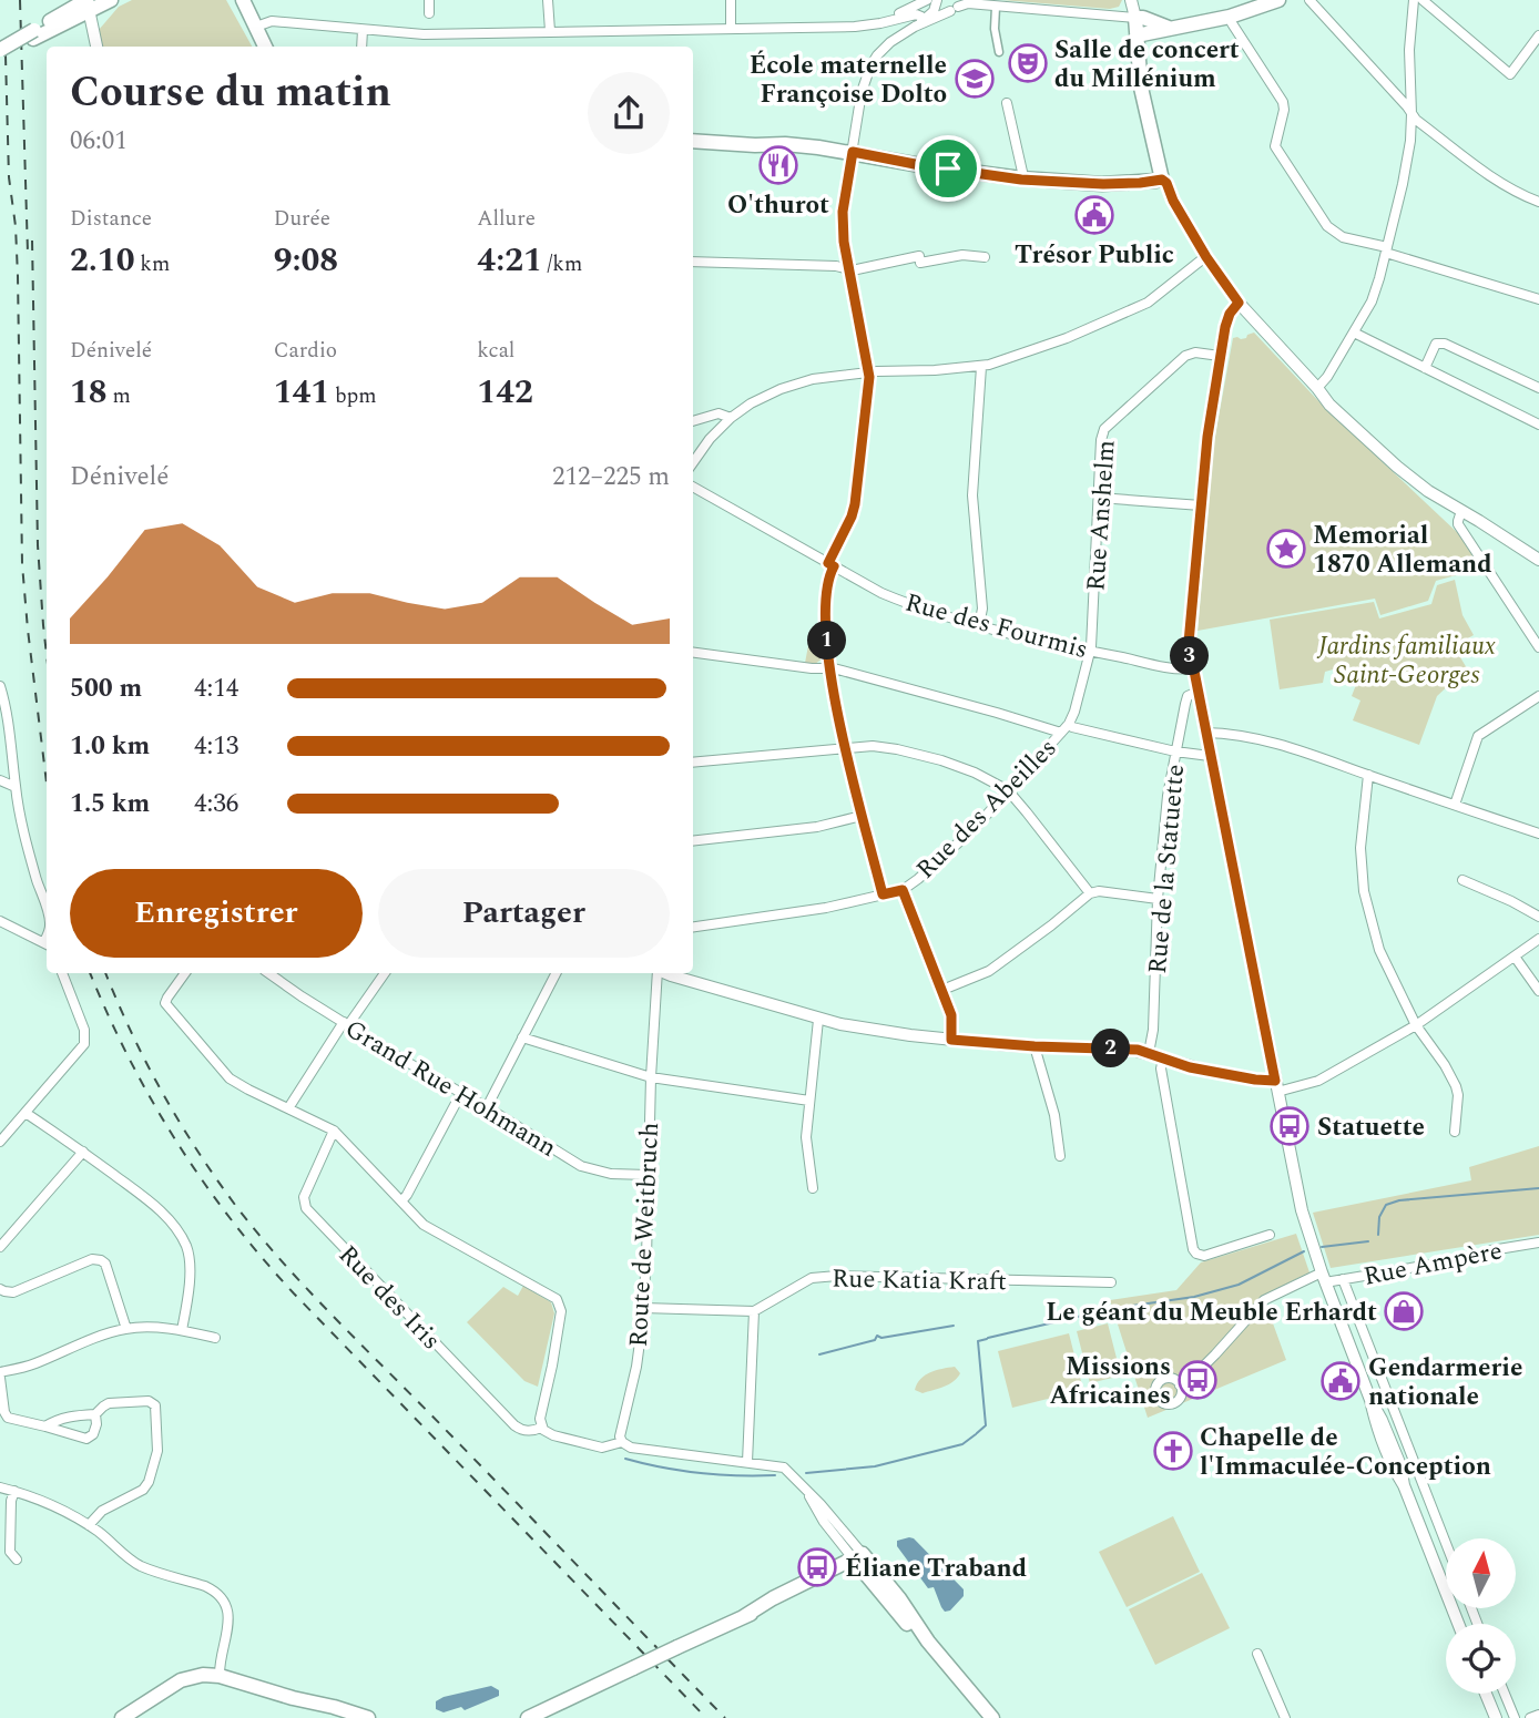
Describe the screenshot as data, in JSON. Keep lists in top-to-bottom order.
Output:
{
  "streets": {
    "street": [
      "Rue Anshelm",
      "Rue des Fourmis",
      "Rue des Abeilles",
      "Rue de la Statuette",
      "Grand Rue Hohmann",
      "Route de Weitbruch",
      "Rue Ampère",
      "Rue Katia Kraft",
      "Rue des Iris"
    ]
  },
  "crossings": [
    ["Rue Anshelm", "Rue des Fourmis"],
    ["Rue Anshelm", "Rue des Abeilles"],
    ["Rue des Fourmis", "Rue des Abeilles"],
    ["Grand Rue Hohmann", "Route de Weitbruch"]
  ],
  "parks": ["Jardins familiaux Saint-Georges"],
  "places": {
    "theatre": ["Salle de concert du Millénium"],
    "school or university": ["École maternelle Françoise Dolto"],
    "restaurant": ["O'thurot"],
    "public building": ["Trésor Public", "Gendarmerie nationale"],
    "place": ["Memorial 1870 Allemand"],
    "bus stop": ["Statuette", "Missions Africaines", "Éliane Traband"],
    "shop": ["Le géant du Meuble Erhardt"],
    "church": ["Chapelle de l'Immaculée-Conception"]
  },
  "north": "top",
  "page": {
    "heading": ["Course du matin", "06:01"],
    "stats": [
      ["Distance", "2.10 km"],
      ["Durée", "9:08"],
      ["Allure", "4:21 /km"],
      ["Dénivelé", "18 m"],
      ["Cardio", "141 bpm"],
      ["kcal", "142"]
    ],
    "chart": ["Dénivelé", "212–225 m"],
    "pins": ["1", "3", "2"],
    "list": [
      {
        "name": "500 m",
        "note": "4:14"
      },
      {
        "name": "1.0 km",
        "note": "4:13"
      },
      {
        "name": "1.5 km",
        "note": "4:36"
      }
    ],
    "buttons": ["Enregistrer", "Partager"]
  }
}
